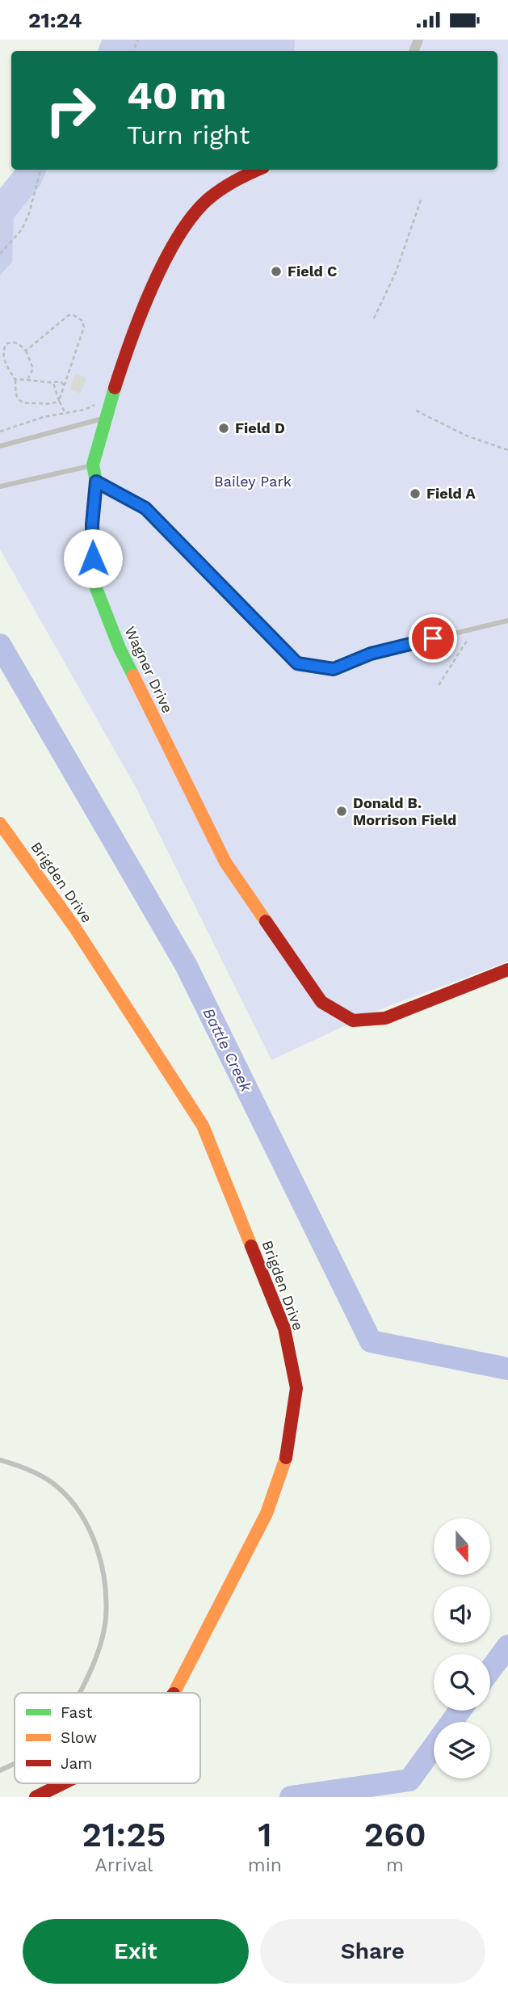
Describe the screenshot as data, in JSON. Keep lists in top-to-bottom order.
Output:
{
  "streets": {
    "street": ["Wagner Drive", "Brigden Drive"]
  },
  "water": ["Battle Creek"],
  "parks": ["Bailey Park"],
  "places": [
    "Field C",
    "Field D",
    "Field A",
    "Donald B. Morrison Field"
  ],
  "legend": ["Fast", "Slow", "Jam"],
  "north": "bottom",
  "page": {
    "status": "21:24",
    "turn": ["40 m", "Turn right"],
    "eta": [
      "21:25",
      "Arrival",
      "1",
      "min",
      "260",
      "m"
    ],
    "buttons": ["Exit", "Share"]
  }
}
